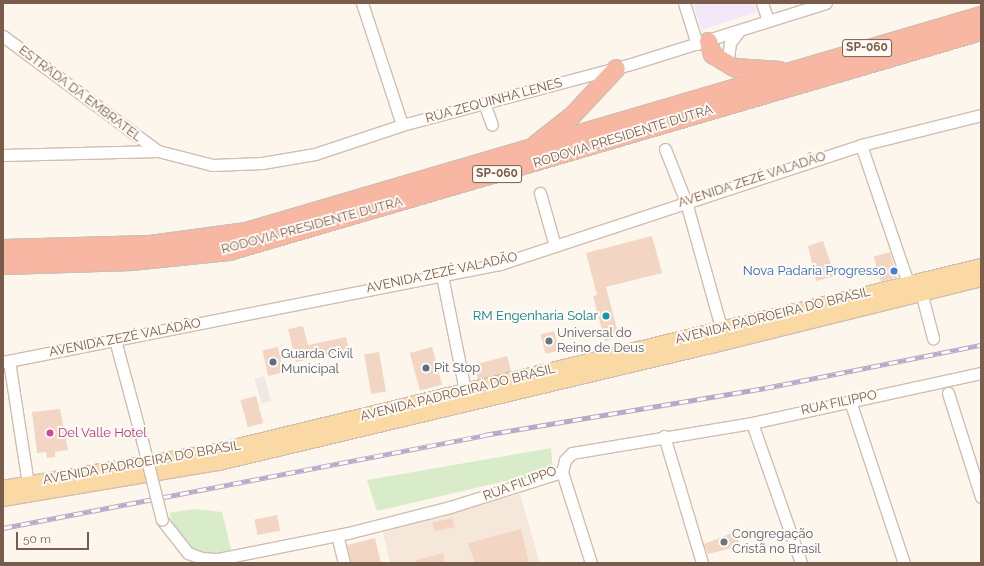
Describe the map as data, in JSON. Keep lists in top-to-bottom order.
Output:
{
  "streets": {
    "highway": ["SP-060", "RODOVIA PRESIDENTE DUTRA"],
    "main road": ["AVENIDA PADROEIRA DO BRASIL"],
    "street": [
      "ESTRADA DA EMBRATEL",
      "RUA ZEQUINHA LENES",
      "AVENIDA ZEZÉ VALADÃO",
      "RUA FILIPPO"
    ]
  },
  "crossings": [
    ["ESTRADA DA EMBRATEL", "RUA ZEQUINHA LENES"],
    ["AVENIDA ZEZÉ VALADÃO", "RUA FILIPPO"]
  ],
  "places": [
    "Nova Padaria Progresso",
    "RM Engenharia Solar",
    "Universal do Reino de Deus",
    "Guarda Civil Municipal",
    "Pit Stop",
    "Del Valle Hotel",
    "Congregação Cristã no Brasil"
  ],
  "scale_bar": "50 m"
}
